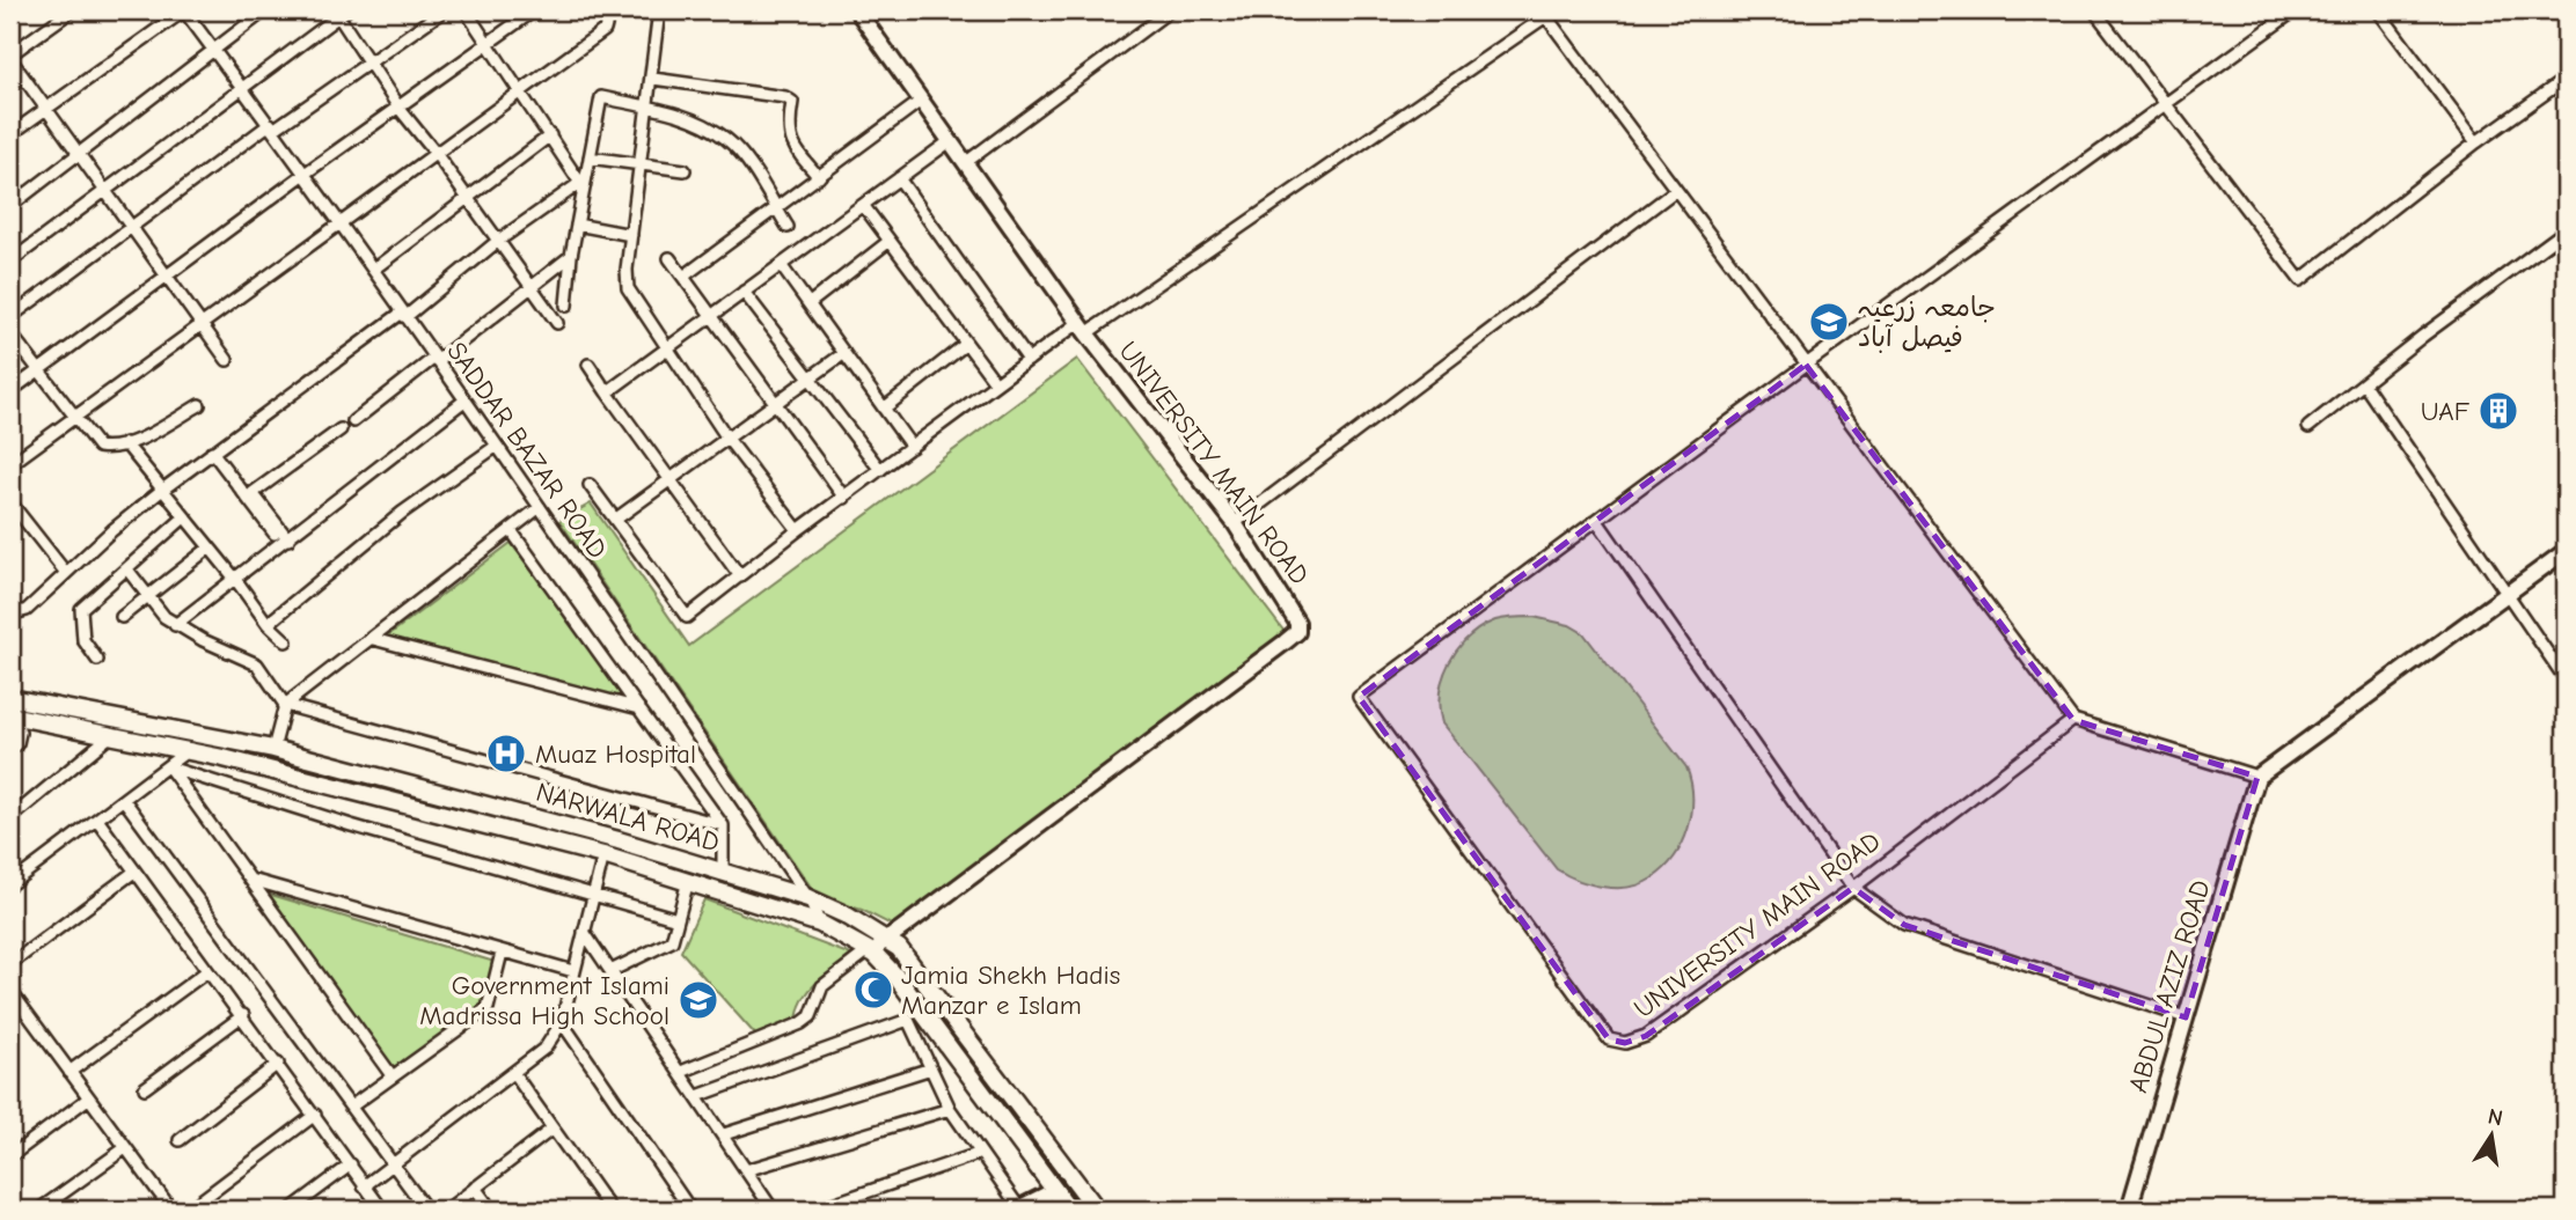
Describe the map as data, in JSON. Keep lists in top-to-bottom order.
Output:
{
  "streets": {
    "main road": ["NARWALA ROAD"],
    "street": ["SADDAR BAZAR ROAD", "UNIVERSITY MAIN ROAD", "ABDUL AZIZ ROAD"]
  },
  "crossings": [
    ["SADDAR BAZAR ROAD", "NARWALA ROAD"],
    ["UNIVERSITY MAIN ROAD", "NARWALA ROAD"]
  ],
  "places": {
    "school or university": ["جامعہ زرعیہ فیصل آباد", "Government Islami Madrissa High School"],
    "building": ["UAF"],
    "hospital": ["Muaz Hospital"],
    "mosque": ["Jamia Shekh Hadis Manzar e Islam"]
  },
  "north": "top"
}
